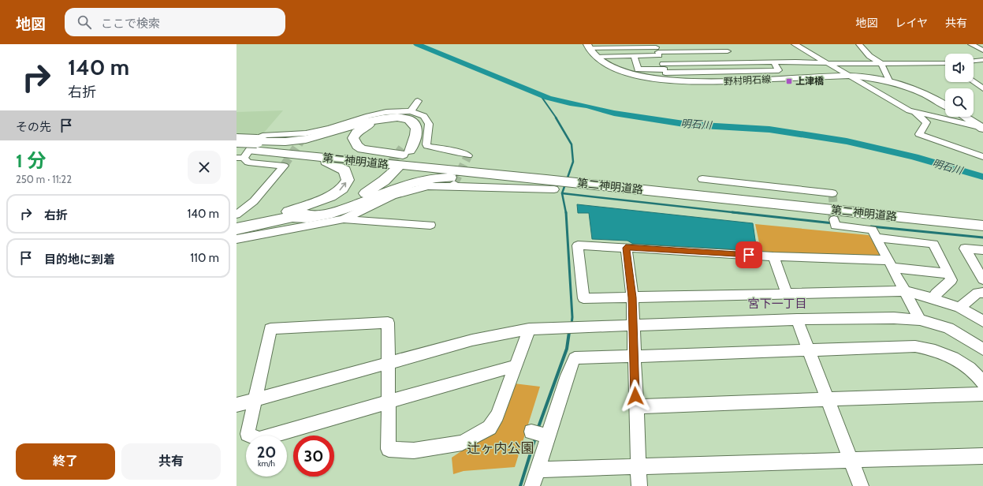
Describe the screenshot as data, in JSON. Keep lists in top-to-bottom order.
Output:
{
  "streets": {
    "highway": ["第二神明道路"],
    "main road": ["野村明石線"]
  },
  "districts": ["宮下一丁目"],
  "water": ["明石川"],
  "parks": ["辻ヶ内公園"],
  "places": {
    "transit": ["上津橋"]
  },
  "page": {
    "header": "地図",
    "search": "ここで検索",
    "nav": ["地図", "レイヤ", "共有"],
    "turn": ["140 m", "右折"],
    "then": "その先",
    "heading": ["1 分", "250 m · 11:22"],
    "list": [
      {
        "name": "右折",
        "value": "140 m"
      },
      {
        "name": "目的地に到着",
        "value": "110 m"
      }
    ],
    "speed": "20 km/h",
    "limit": "30",
    "buttons": ["終了", "共有"]
  }
}
